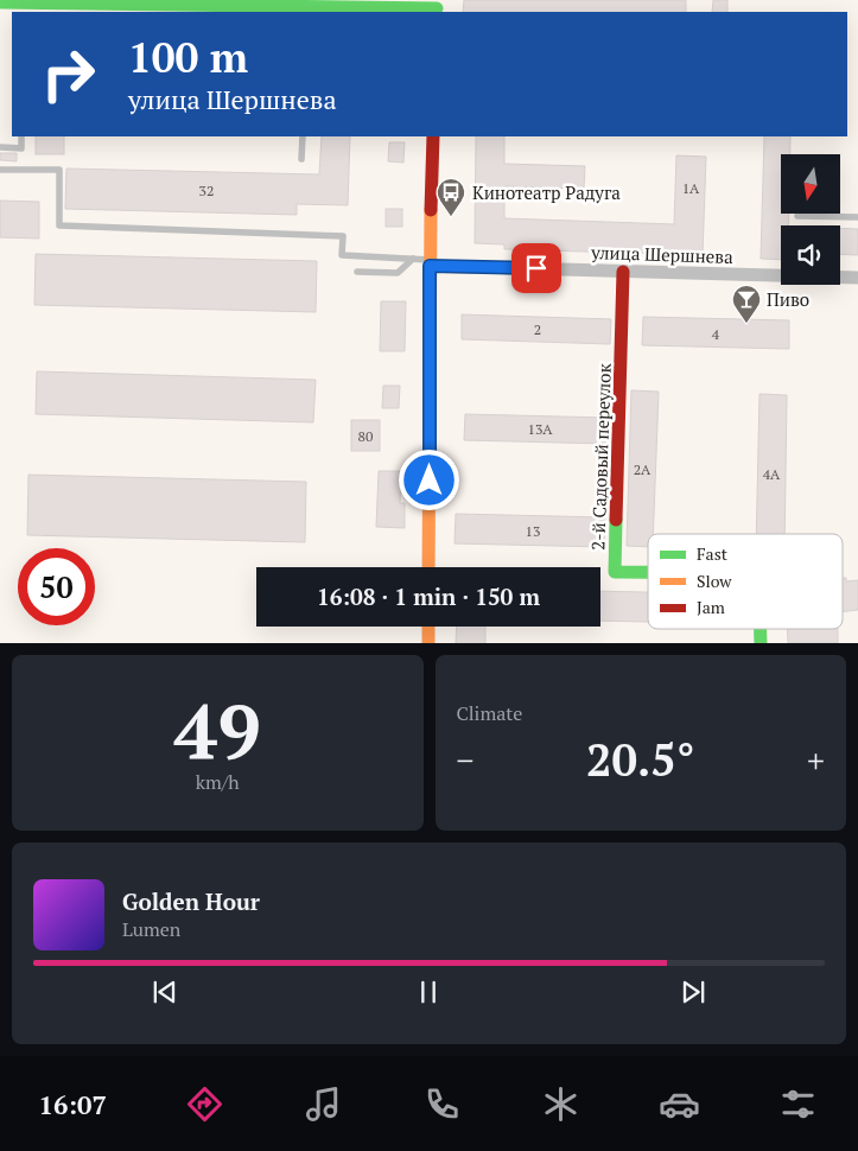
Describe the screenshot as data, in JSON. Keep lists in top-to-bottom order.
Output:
{
  "streets": {
    "street": ["улица Шершнева", "2-й Садовый переулок"]
  },
  "crossings": [
    ["улица Шершнева", "2-й Садовый переулок"]
  ],
  "places": {
    "bus stop": ["Кинотеатр Радуга"],
    "bar": ["Пиво"]
  },
  "house_numbers": [
    "1А",
    "32",
    "2",
    "4",
    "13А",
    "80",
    "2А",
    "4А",
    "13"
  ],
  "legend": ["Fast", "Slow", "Jam"],
  "north": "bottom",
  "page": {
    "turn": ["100 m", "улица Шершнева"],
    "limit": "50",
    "trip": "16:08 · 1 min · 150 m",
    "tile": [
      ["49", "km/h"],
      "Climate"
    ],
    "heat": ["−", "20.5°", "+"],
    "song": ["Golden Hour", "Lumen"],
    "tabs": "16:07"
  }
}
